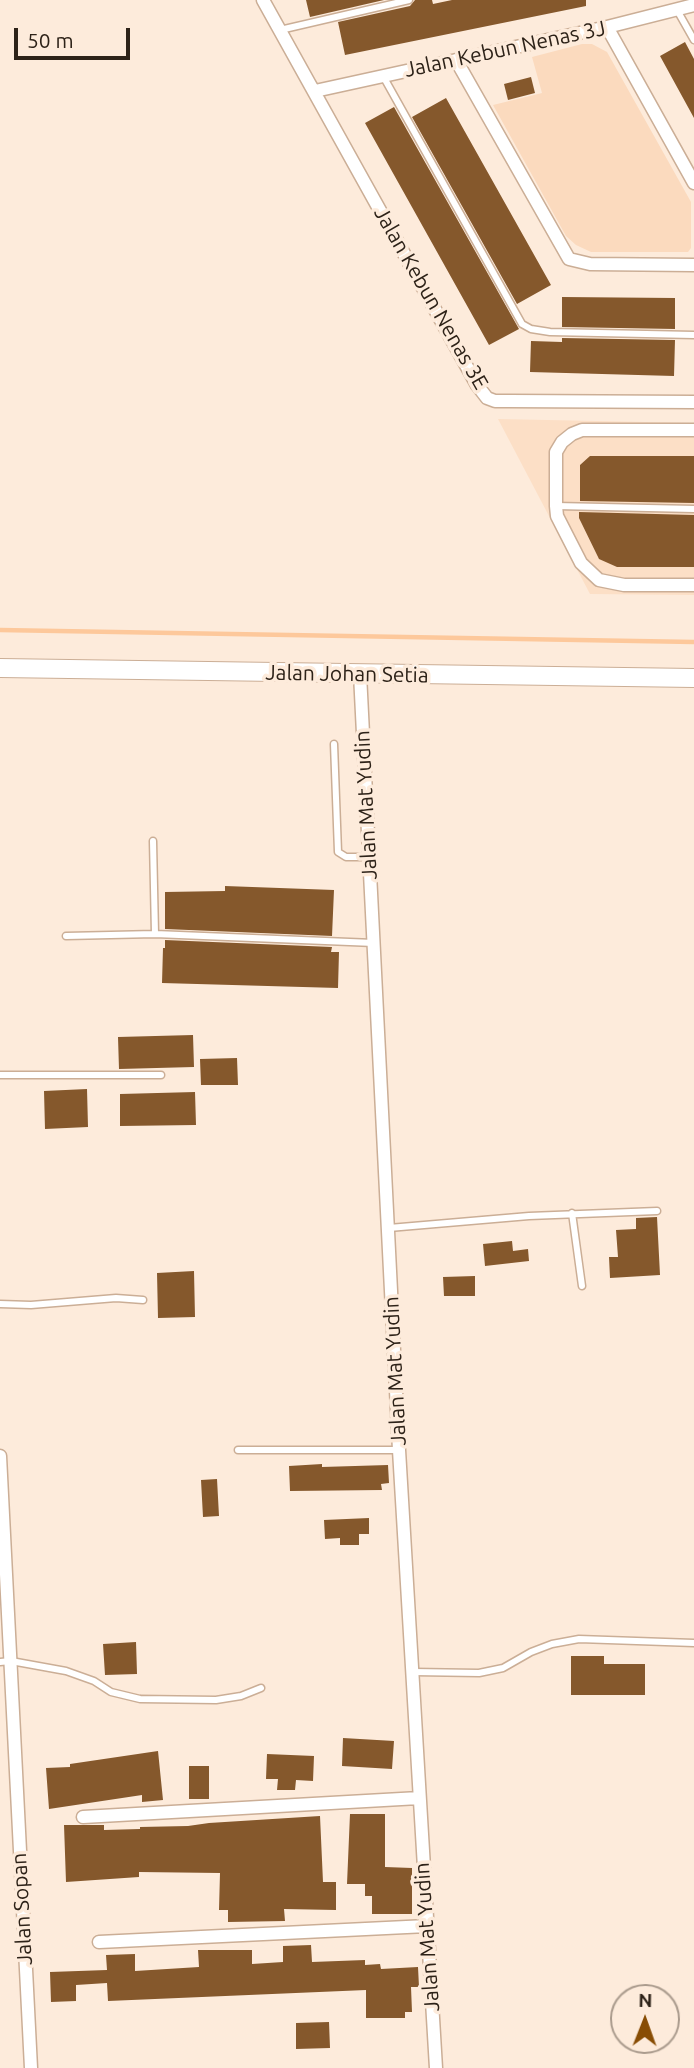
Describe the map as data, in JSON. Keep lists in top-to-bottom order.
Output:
{
  "streets": {
    "main road": ["Jalan Johan Setia"],
    "street": [
      "Jalan Kebun Nenas 3J",
      "Jalan Kebun Nenas 3E",
      "Jalan Mat Yudin",
      "Jalan Sopan"
    ]
  },
  "crossings": [
    ["Jalan Kebun Nenas 3J", "Jalan Kebun Nenas 3E"],
    ["Jalan Johan Setia", "Jalan Mat Yudin"]
  ],
  "scale_bar": "50 m",
  "north": "top"
}
